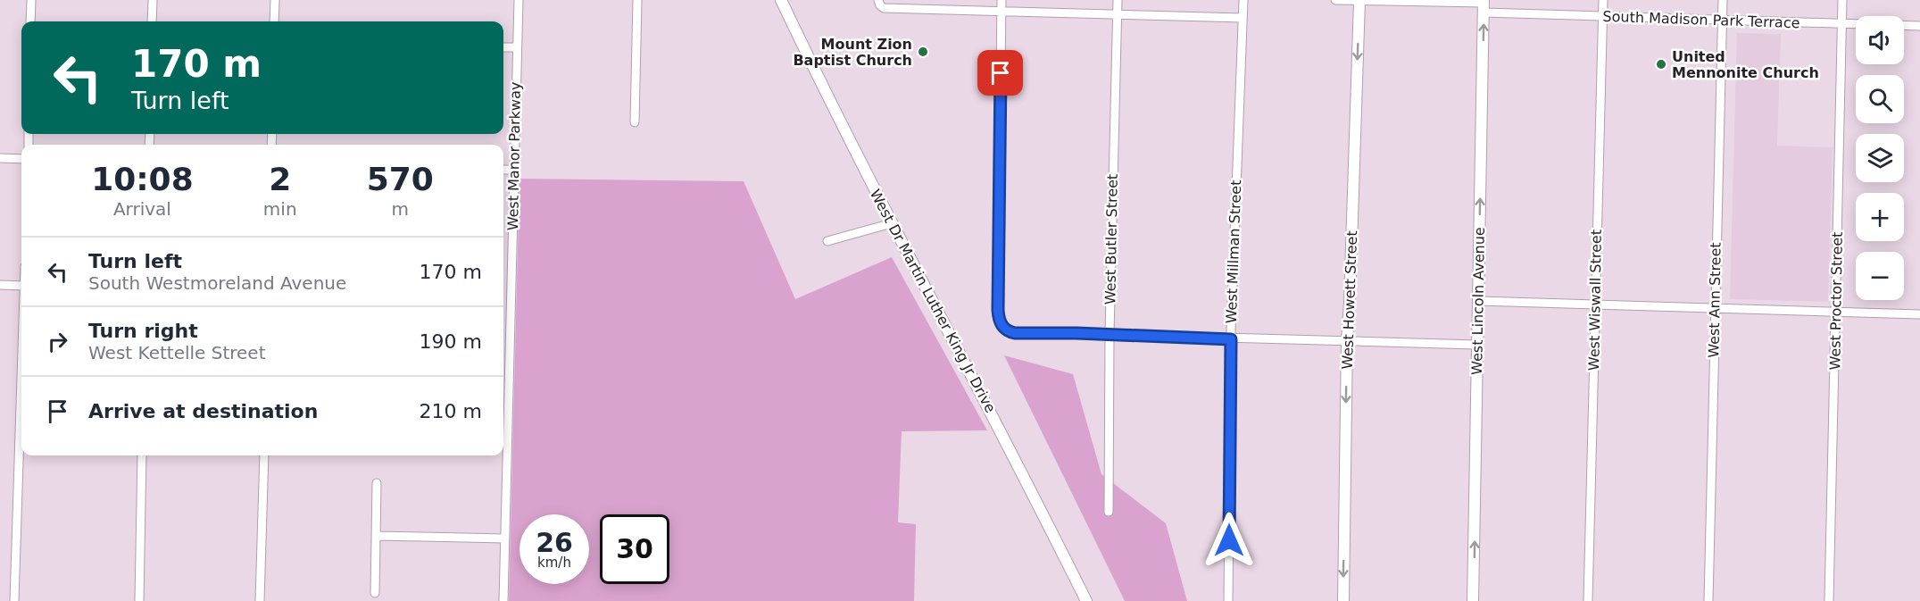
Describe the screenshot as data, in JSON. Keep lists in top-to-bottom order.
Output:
{
  "streets": {
    "main road": ["West Howett Street", "West Dr Martin Luther King Jr Drive", "West Lincoln Avenue"],
    "street": [
      "South Madison Park Terrace",
      "West Manor Parkway",
      "West Butler Street",
      "West Millman Street",
      "West Wiswall Street",
      "West Ann Street",
      "West Proctor Street"
    ]
  },
  "crossings": [
    ["South Madison Park Terrace", "West Howett Street"],
    ["South Madison Park Terrace", "West Wiswall Street"],
    ["South Madison Park Terrace", "West Ann Street"],
    ["South Madison Park Terrace", "West Lincoln Avenue"],
    ["South Madison Park Terrace", "West Proctor Street"]
  ],
  "one_way": ["West Howett Street", "West Lincoln Avenue"],
  "places": ["Mount Zion Baptist Church", "United Mennonite Church"],
  "page": {
    "map_buttons": ["+", "−"],
    "turn": ["170 m", "Turn left"],
    "eta": [
      "10:08",
      "Arrival",
      "2",
      "min",
      "570",
      "m"
    ],
    "list": [
      {
        "name": "Turn left",
        "note": "South Westmoreland Avenue",
        "value": "170 m"
      },
      {
        "name": "Turn right",
        "note": "West Kettelle Street",
        "value": "190 m"
      },
      {
        "name": "Arrive at destination",
        "value": "210 m"
      }
    ],
    "speed": "26 km/h",
    "limit": "30"
  }
}
